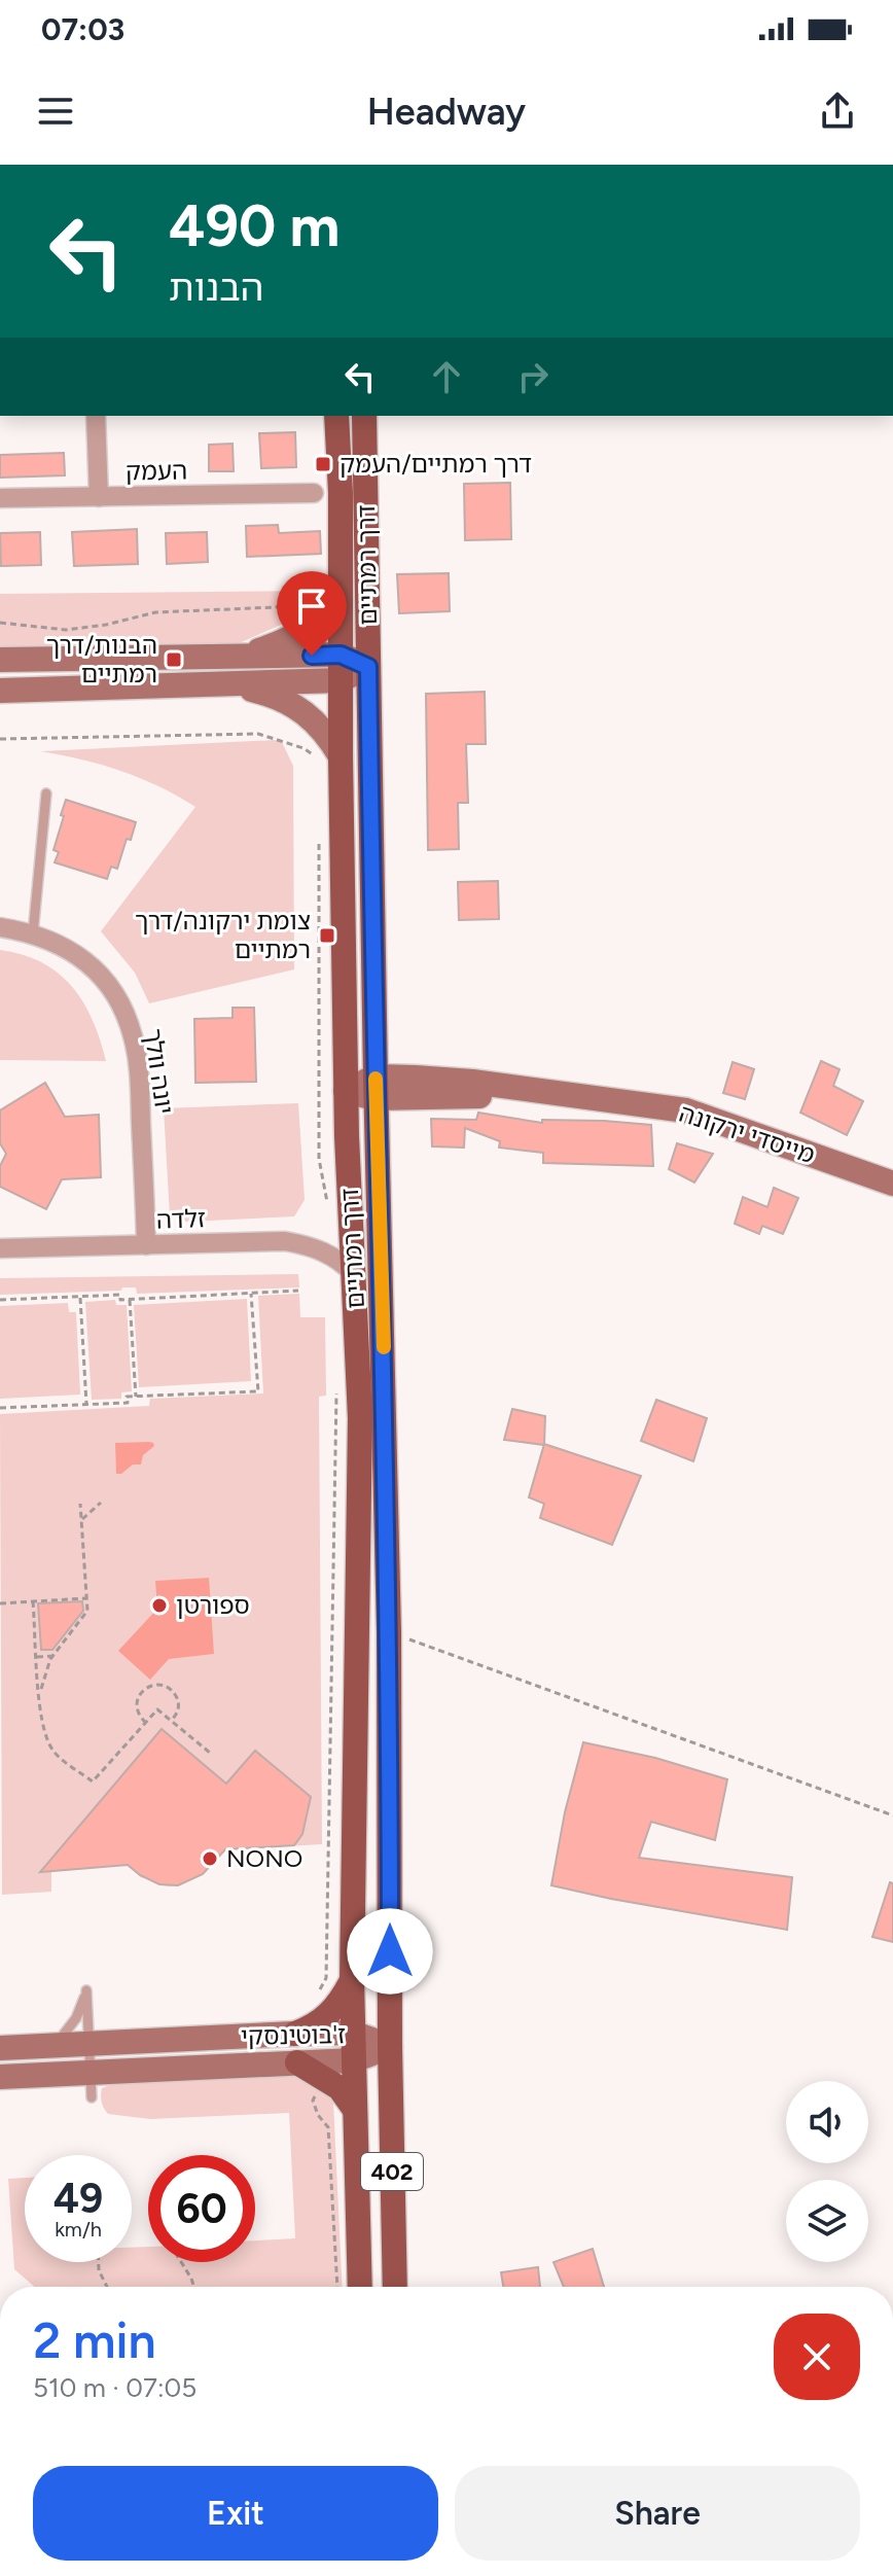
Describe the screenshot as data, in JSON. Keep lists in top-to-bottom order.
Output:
{
  "streets": {
    "main road": ["דרך רמתיים", "402"],
    "street": [
      "העמק",
      "יונה וולך",
      "מייסדי ירקונה",
      "זלדה",
      "ז'בוטינסקי"
    ]
  },
  "crossings": [
    ["דרך רמתיים", "מייסדי ירקונה"],
    ["דרך רמתיים", "זלדה"],
    ["דרך רמתיים", "ז'בוטינסקי"],
    ["דרך רמתיים", "402"],
    ["יונה וולך", "זלדה"],
    ["ז'בוטינסקי", "402"]
  ],
  "places": {
    "transit": ["דרך רמתיים/העמק", "הבנות/דרך רמתיים", "צומת ירקונה/דרך רמתיים"],
    "other": ["ספורטן", "NONO"]
  },
  "page": {
    "status": "07:03",
    "header": "Headway",
    "turn": ["490 m", "הבנות"],
    "speed": "49 km/h",
    "limit": "60",
    "heading": ["2 min", "510 m · 07:05"],
    "buttons": ["Exit", "Share"]
  }
}
